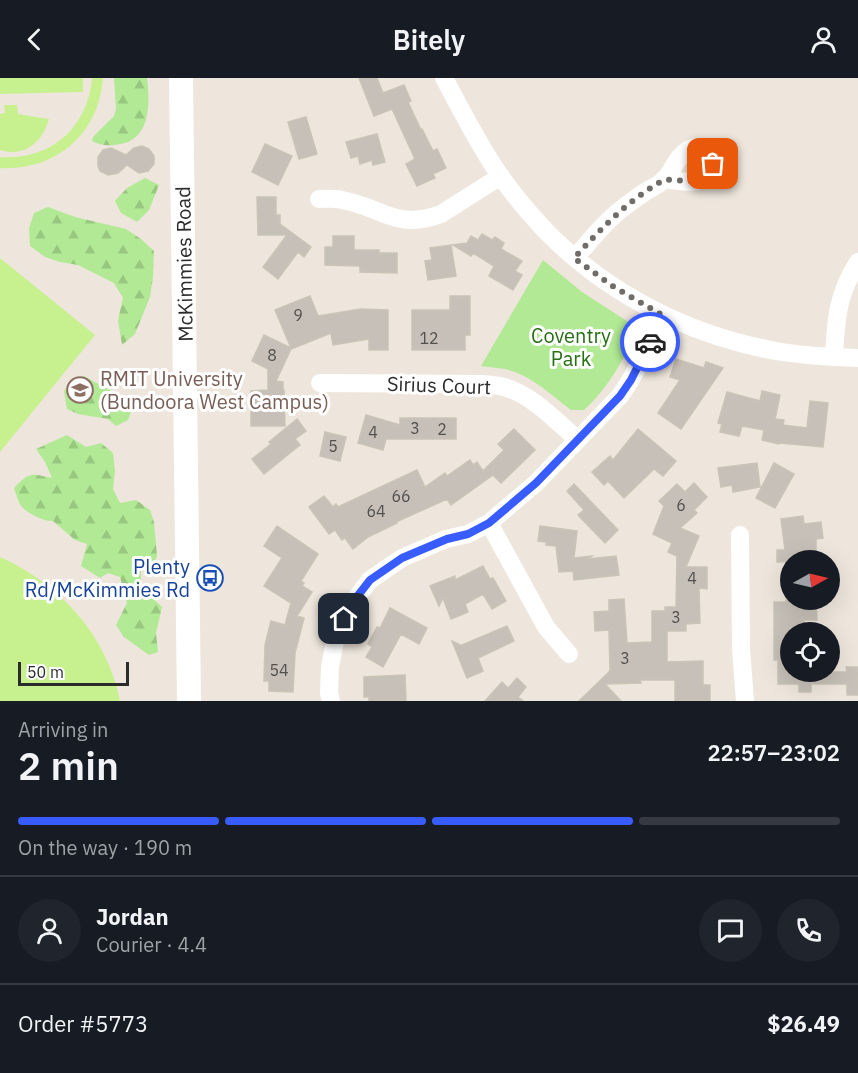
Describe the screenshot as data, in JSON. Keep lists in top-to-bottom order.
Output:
{
  "streets": {
    "main road": ["McKimmies Road"],
    "street": ["Sirius Court"]
  },
  "parks": ["Coventry Park"],
  "places": {
    "school or university": ["RMIT University (Bundoora West Campus)"],
    "bus stop": ["Plenty Rd/McKimmies Rd"]
  },
  "house_numbers": [
    "9",
    "12",
    "8",
    "3",
    "2",
    "4",
    "5",
    "66",
    "6",
    "64",
    "4",
    "3",
    "3",
    "54"
  ],
  "scale_bar": "50 m",
  "north": "right",
  "page": {
    "header": "Bitely",
    "scale": "50 m",
    "heading": ["2 min", "Arriving in", "22:57–23:02"],
    "panel": [
      "Jordan",
      "Courier · 4.4",
      "Order #5773",
      "$26.49"
    ],
    "bar": "On the way · 190 m"
  }
}
